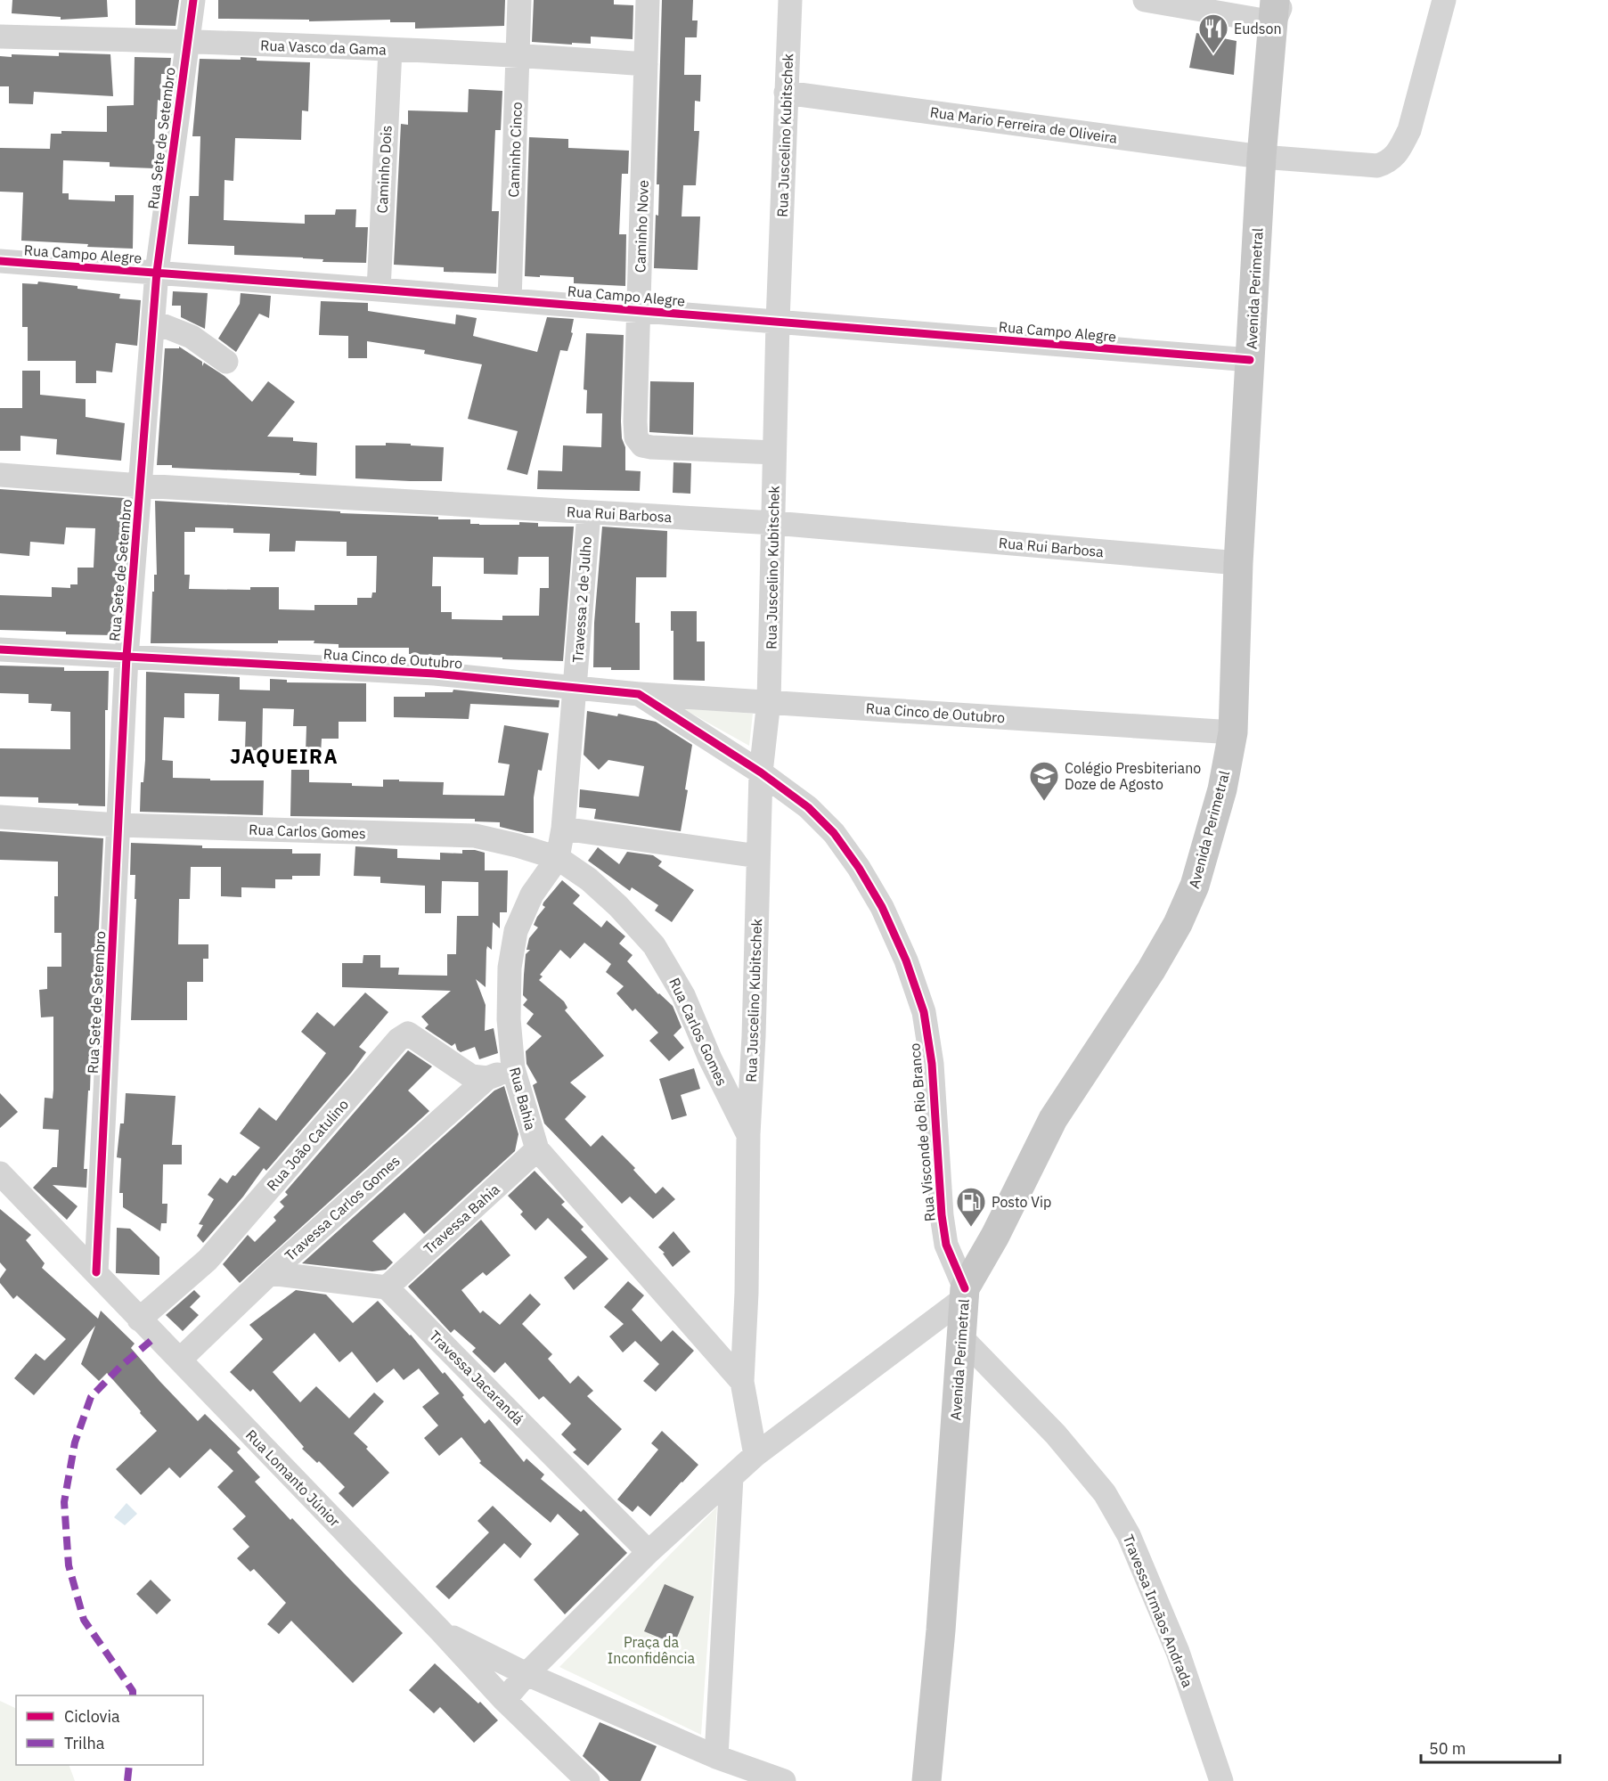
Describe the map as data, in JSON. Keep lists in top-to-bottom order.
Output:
{
  "streets": {
    "main road": ["Avenida Perimetral"],
    "street": [
      "Rua Vasco da Gama",
      "Rua Mario Ferreira de Oliveira",
      "Rua Juscelino Kubitschek",
      "Rua Sete de Setembro",
      "Caminho Cinco",
      "Caminho Dois",
      "Caminho Nove",
      "Rua Campo Alegre",
      "Rua Rui Barbosa",
      "Travessa 2 de Julho",
      "Rua Cinco de Outubro",
      "Rua Carlos Gomes",
      "Rua Bahia",
      "Rua Visconde do Rio Branco",
      "Rua João Catulino",
      "Travessa Carlos Gomes",
      "Travessa Bahia",
      "Travessa Jacarandá",
      "Rua Lomanto Júnior",
      "Travessa Irmãos Andrada"
    ]
  },
  "crossings": [
    ["Rua Vasco da Gama", "Rua Sete de Setembro"],
    ["Rua Vasco da Gama", "Caminho Cinco"],
    ["Rua Vasco da Gama", "Caminho Dois"],
    ["Rua Vasco da Gama", "Caminho Nove"],
    ["Rua Mario Ferreira de Oliveira", "Rua Juscelino Kubitschek"],
    ["Rua Mario Ferreira de Oliveira", "Avenida Perimetral"],
    ["Rua Juscelino Kubitschek", "Caminho Nove"],
    ["Rua Juscelino Kubitschek", "Rua Campo Alegre"],
    ["Rua Juscelino Kubitschek", "Rua Rui Barbosa"],
    ["Rua Juscelino Kubitschek", "Rua Cinco de Outubro"],
    ["Rua Juscelino Kubitschek", "Rua Carlos Gomes"],
    ["Rua Juscelino Kubitschek", "Rua Visconde do Rio Branco"],
    ["Rua Sete de Setembro", "Rua Campo Alegre"],
    ["Rua Sete de Setembro", "Rua Rui Barbosa"],
    ["Rua Sete de Setembro", "Rua Cinco de Outubro"],
    ["Rua Sete de Setembro", "Rua Carlos Gomes"],
    ["Rua Sete de Setembro", "Rua Lomanto Júnior"],
    ["Caminho Cinco", "Rua Campo Alegre"],
    ["Caminho Dois", "Rua Campo Alegre"],
    ["Caminho Nove", "Rua Campo Alegre"],
    ["Rua Campo Alegre", "Avenida Perimetral"],
    ["Avenida Perimetral", "Rua Rui Barbosa"],
    ["Avenida Perimetral", "Rua Cinco de Outubro"],
    ["Avenida Perimetral", "Rua Visconde do Rio Branco"],
    ["Avenida Perimetral", "Travessa Irmãos Andrada"],
    ["Rua Rui Barbosa", "Travessa 2 de Julho"],
    ["Travessa 2 de Julho", "Rua Cinco de Outubro"],
    ["Travessa 2 de Julho", "Rua Bahia"],
    ["Rua Cinco de Outubro", "Rua Bahia"],
    ["Rua Cinco de Outubro", "Rua Visconde do Rio Branco"],
    ["Rua Carlos Gomes", "Rua Bahia"],
    ["Rua Bahia", "Travessa Carlos Gomes"],
    ["Rua Bahia", "Travessa Bahia"],
    ["Rua João Catulino", "Travessa Carlos Gomes"],
    ["Rua João Catulino", "Rua Lomanto Júnior"],
    ["Travessa Carlos Gomes", "Rua Lomanto Júnior"],
    ["Travessa Bahia", "Travessa Jacarandá"]
  ],
  "districts": ["JAQUEIRA"],
  "parks": ["Praça da Inconfidência"],
  "places": {
    "restaurant": ["Eudson"],
    "school or university": ["Colégio Presbiteriano Doze de Agosto"],
    "fuel station": ["Posto Vip"]
  },
  "legend": ["Ciclovia", "Trilha"],
  "scale_bar": "50 m"
}
